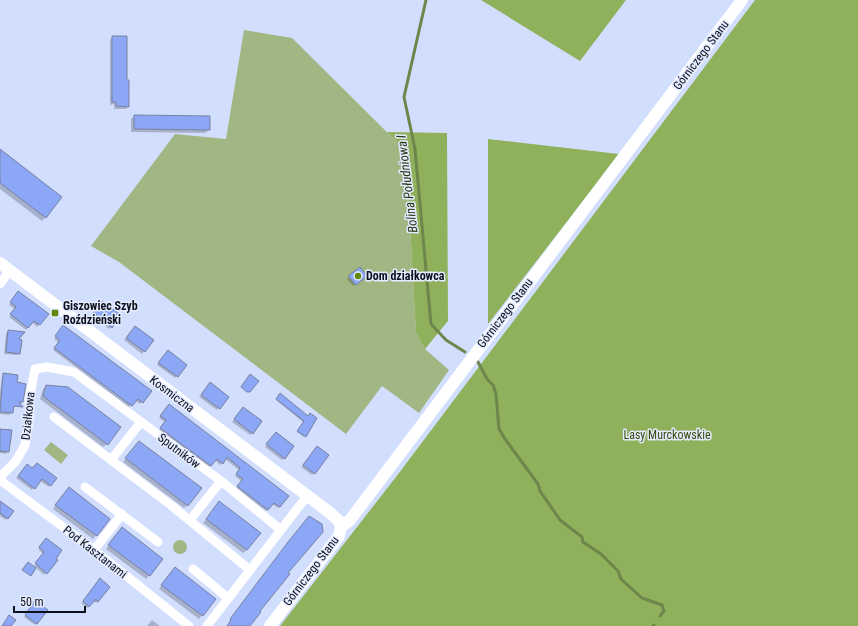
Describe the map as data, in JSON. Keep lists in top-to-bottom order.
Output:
{
  "streets": {
    "street": [
      "Górniczego Stanu",
      "Kosmiczna",
      "Działkowa",
      "Sputników",
      "Pod Kasztanami"
    ]
  },
  "crossings": [
    ["Górniczego Stanu", "Kosmiczna"],
    ["Działkowa", "Sputników"],
    ["Działkowa", "Pod Kasztanami"]
  ],
  "water": ["Bolina Południowa I"],
  "parks": ["Lasy Murckowskie"],
  "places": {
    "other": ["Dom działkowca"],
    "transit": ["Giszowiec Szyb Roździeński"]
  },
  "scale_bar": "50 m"
}
